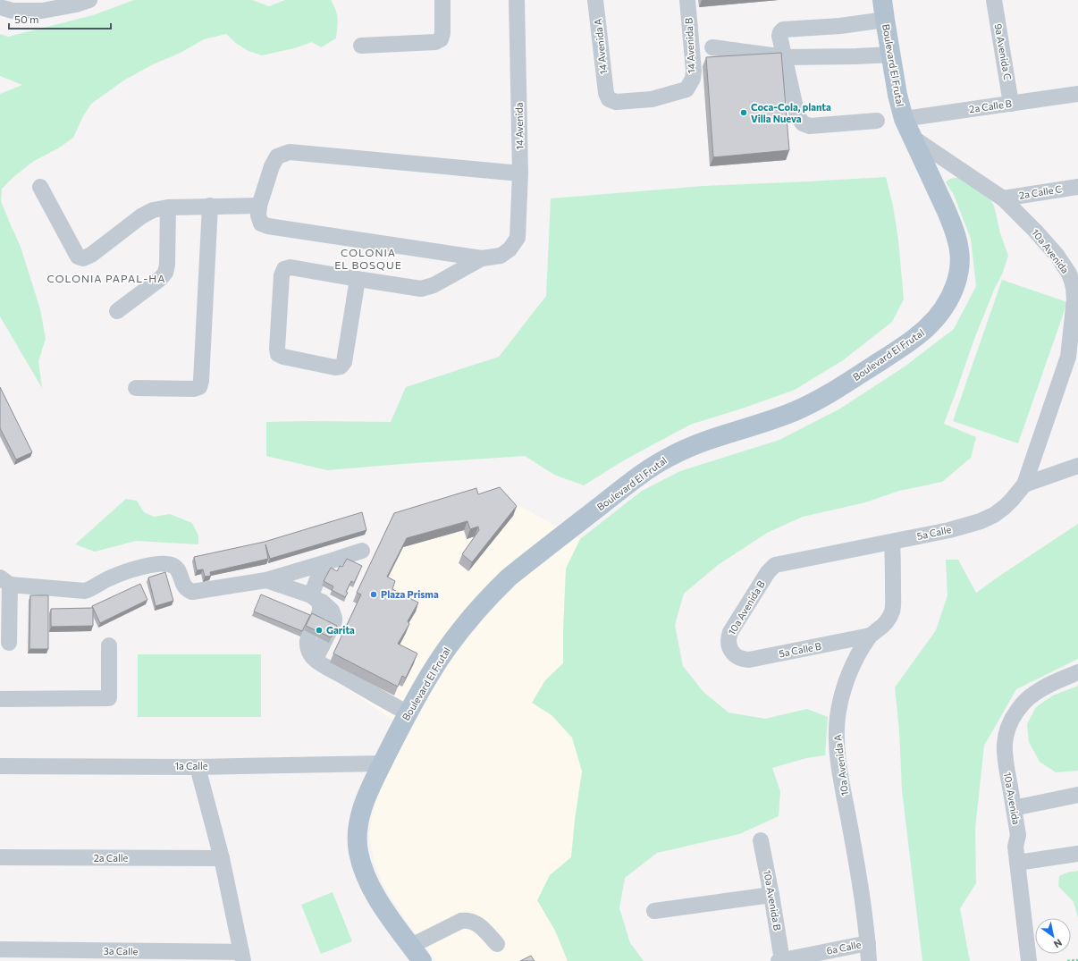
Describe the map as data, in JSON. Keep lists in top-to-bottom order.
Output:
{
  "streets": {
    "main road": ["Boulevard El Frutal"],
    "street": [
      "14 Avenida B",
      "14 Avenida A",
      "9a Avenida C",
      "2a Calle B",
      "14 Avenida",
      "2a Calle C",
      "10a Avenida",
      "5a Calle",
      "10a Avenida B",
      "5a Calle B",
      "10a Avenida A",
      "1a Calle",
      "2a Calle",
      "6a Calle",
      "3a Calle"
    ]
  },
  "crossings": [
    ["14 Avenida B", "14 Avenida A"],
    ["9a Avenida C", "2a Calle B"],
    ["Boulevard El Frutal", "2a Calle B"],
    ["Boulevard El Frutal", "10a Avenida"],
    ["Boulevard El Frutal", "1a Calle"],
    ["2a Calle B", "10a Avenida"],
    ["2a Calle C", "10a Avenida"],
    ["10a Avenida", "5a Calle"],
    ["5a Calle", "10a Avenida B"],
    ["5a Calle", "10a Avenida A"],
    ["10a Avenida B", "5a Calle B"],
    ["10a Avenida B", "6a Calle"],
    ["5a Calle B", "10a Avenida A"],
    ["10a Avenida A", "6a Calle"]
  ],
  "districts": ["COLONIA EL BOSQUE", "COLONIA PAPAL-HA"],
  "places": ["Coca-Cola, planta Villa Nueva", "Plaza Prisma", "Garita"],
  "scale_bar": "50 m",
  "north": "bottom right"
}
